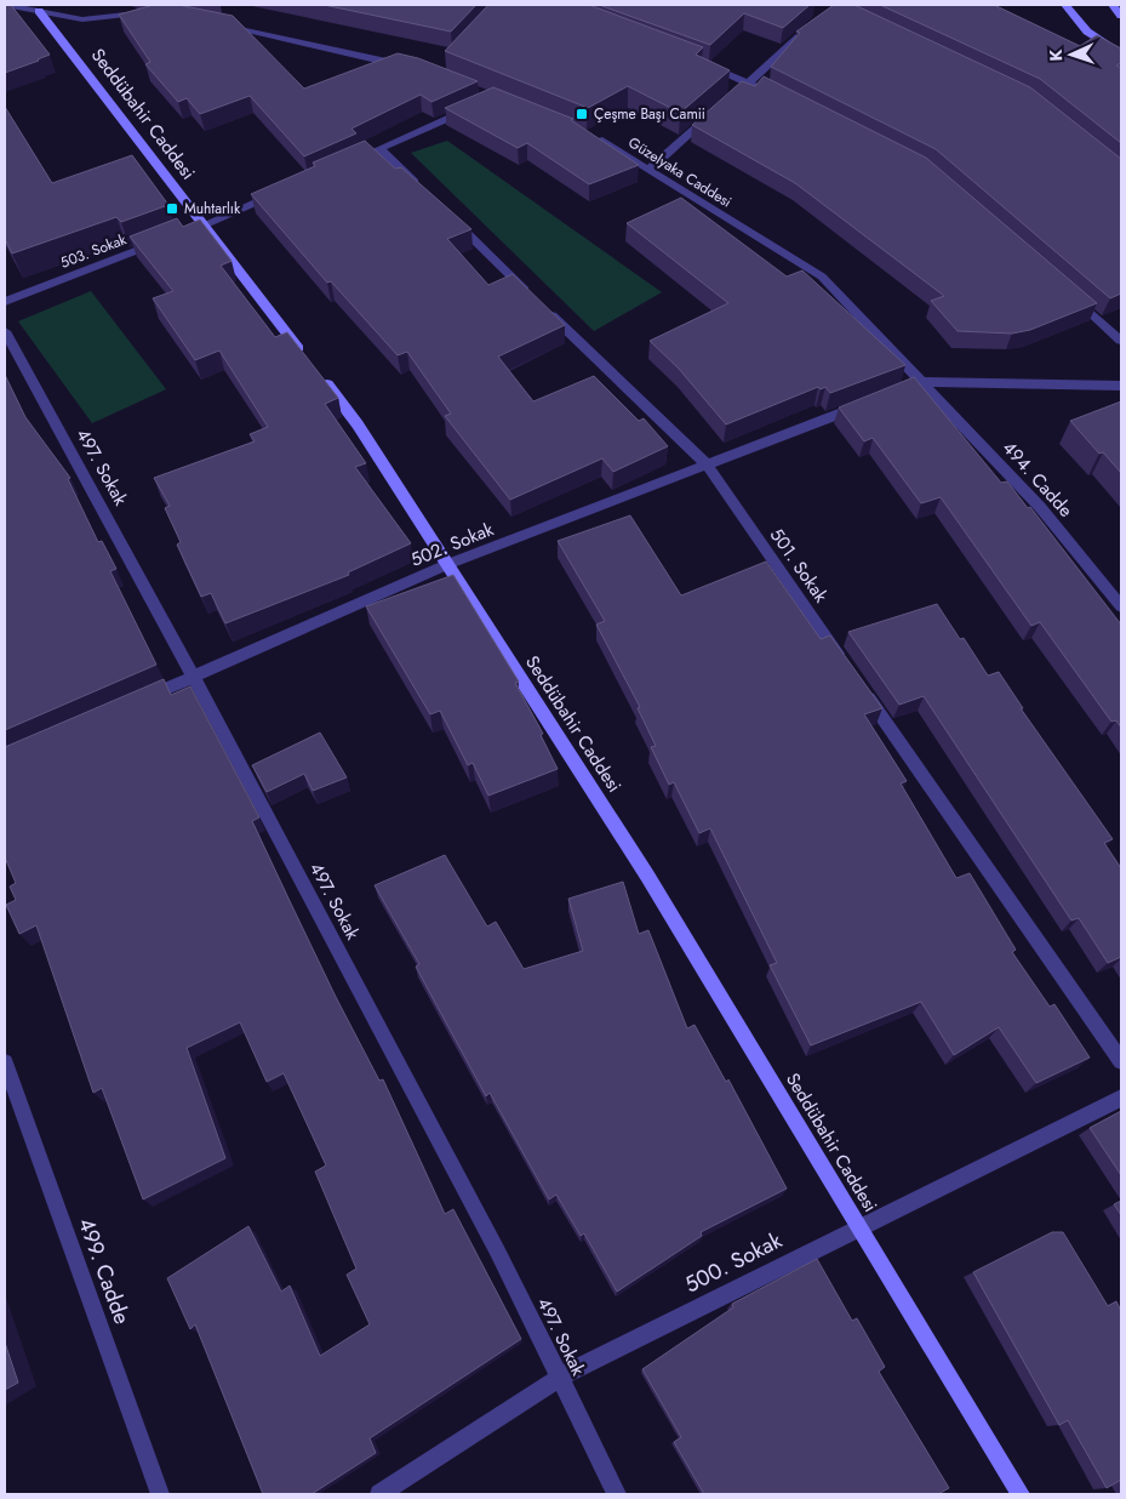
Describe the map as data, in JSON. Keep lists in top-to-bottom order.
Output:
{
  "streets": {
    "street": [
      "Seddübahir Caddesi",
      "Güzelyaka Caddesi",
      "503. Sokak",
      "497. Sokak",
      "494. Cadde",
      "502. Sokak",
      "501. Sokak",
      "500. Sokak",
      "499. Cadde"
    ]
  },
  "crossings": [
    ["Seddübahir Caddesi", "503. Sokak"],
    ["Seddübahir Caddesi", "502. Sokak"],
    ["Seddübahir Caddesi", "500. Sokak"],
    ["Güzelyaka Caddesi", "494. Cadde"],
    ["497. Sokak", "502. Sokak"],
    ["497. Sokak", "500. Sokak"],
    ["502. Sokak", "501. Sokak"]
  ],
  "places": {
    "transit": ["Çeşme Başı Camii", "Muhtarlık"]
  },
  "north": "left"
}
